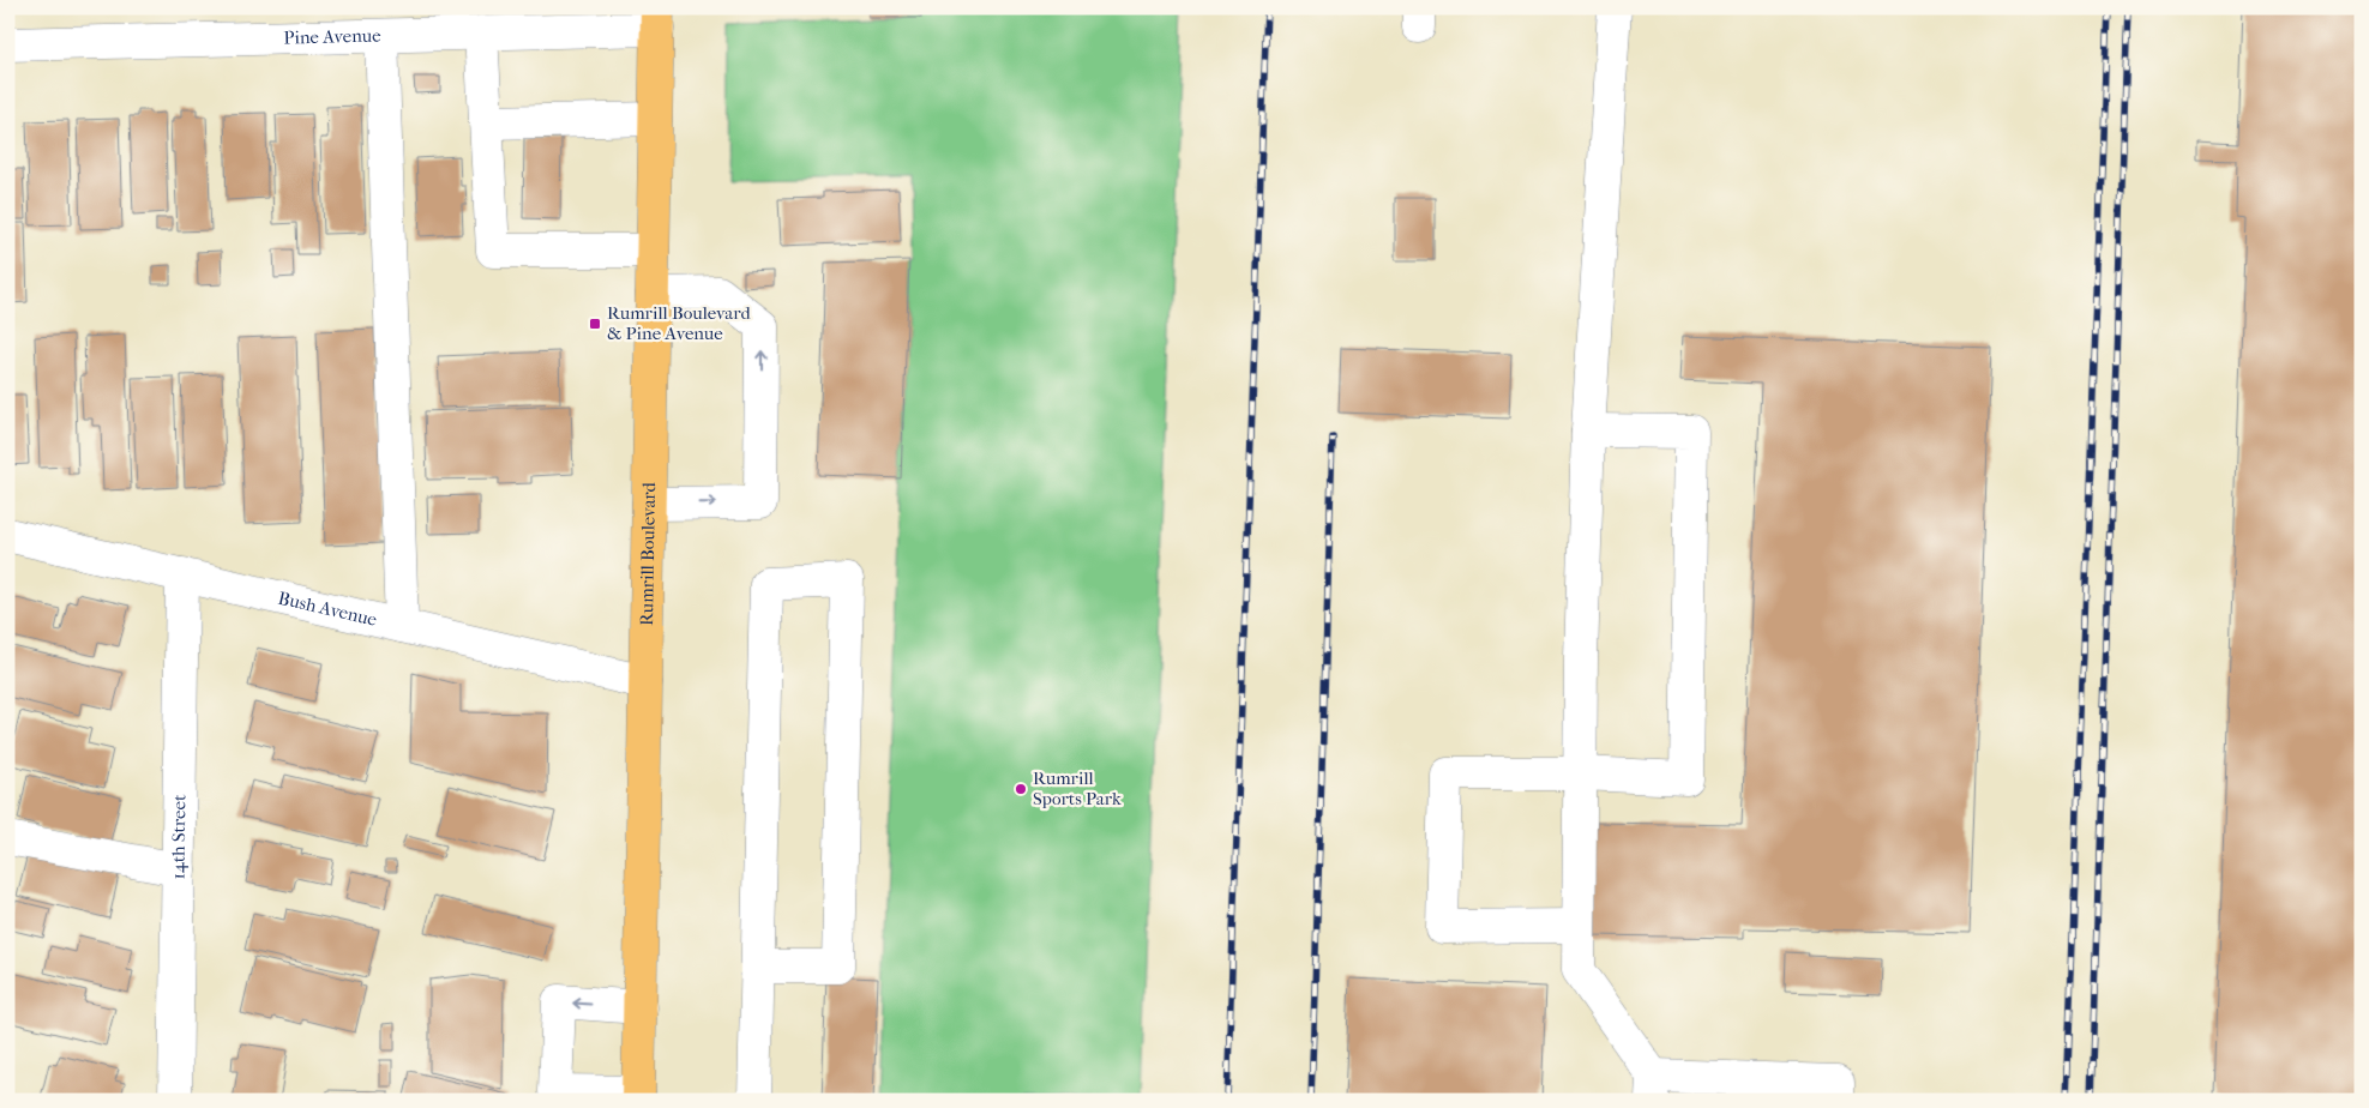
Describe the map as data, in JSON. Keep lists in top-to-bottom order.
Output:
{
  "streets": {
    "main road": ["Rumrill Boulevard"],
    "street": ["Pine Avenue", "Bush Avenue", "14th Street"]
  },
  "crossings": [
    ["Pine Avenue", "Rumrill Boulevard"],
    ["Rumrill Boulevard", "Bush Avenue"],
    ["Bush Avenue", "14th Street"]
  ],
  "places": {
    "transit": ["Rumrill Boulevard & Pine Avenue"],
    "other": ["Rumrill Sports Park"]
  }
}
